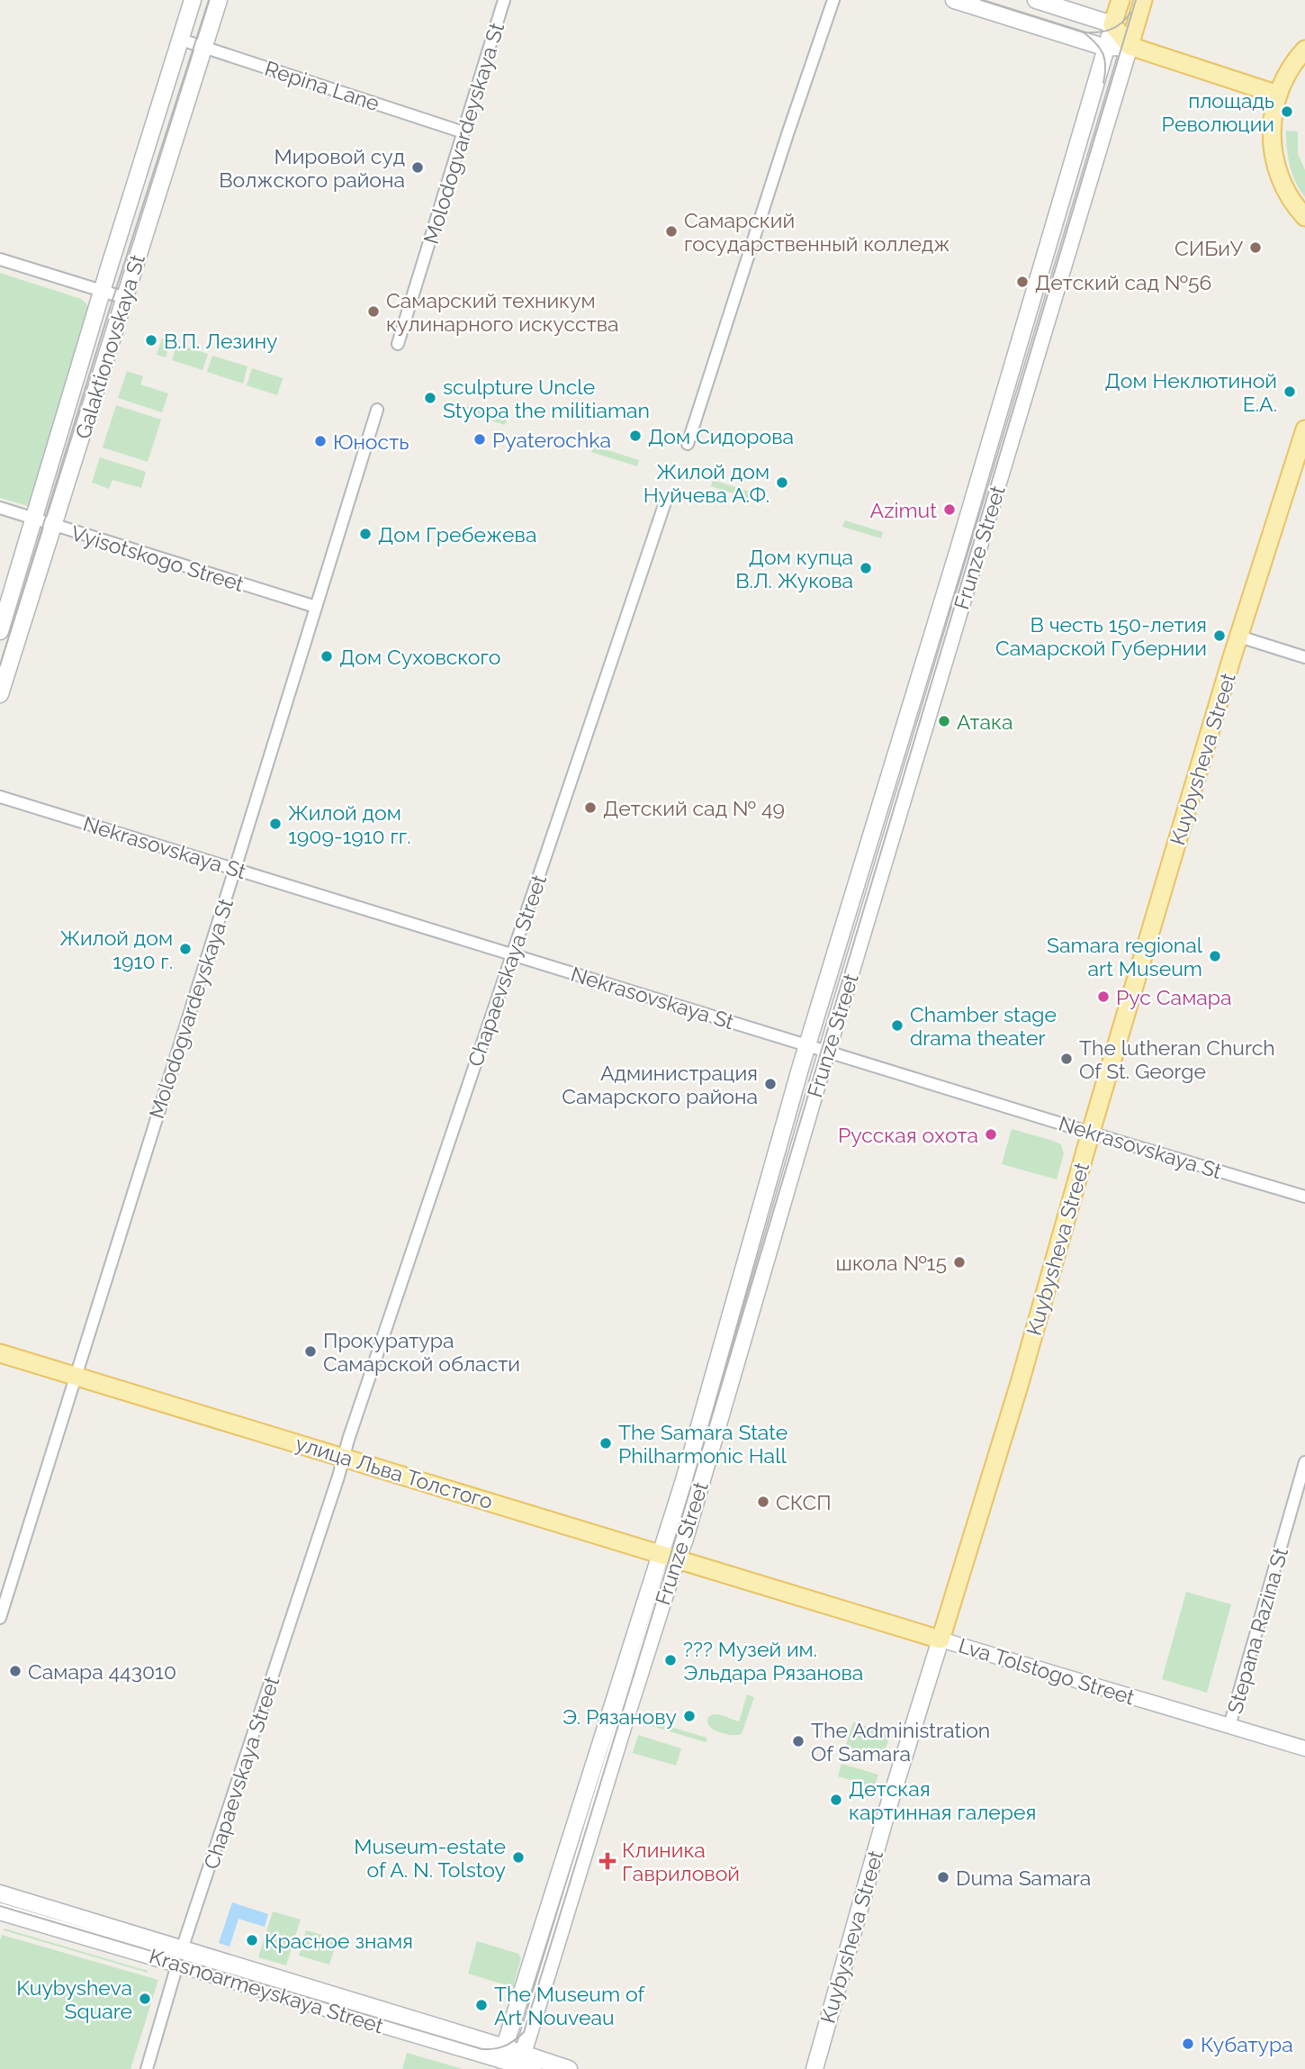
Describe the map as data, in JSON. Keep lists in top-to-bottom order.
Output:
{
  "streets": {
    "main road": [
      "Galaktionovskaya St",
      "Frunze Street",
      "Kuybysheva Street",
      "улица Льва Толстого",
      "Lva Tolstogo Street",
      "Krasnoarmeyskaya Street"
    ],
    "street": [
      "Repina Lane",
      "Molodogvardeyskaya St",
      "Vyisotskogo Street",
      "Nekrasovskaya St",
      "Chapaevskaya Street",
      "Stepana Razina St"
    ]
  },
  "crossings": [
    ["Repina Lane", "Molodogvardeyskaya St"],
    ["Repina Lane", "Galaktionovskaya St"],
    ["Molodogvardeyskaya St", "Vyisotskogo Street"],
    ["Molodogvardeyskaya St", "Nekrasovskaya St"],
    ["Molodogvardeyskaya St", "улица Льва Толстого"],
    ["Galaktionovskaya St", "Vyisotskogo Street"],
    ["Frunze Street", "Nekrasovskaya St"],
    ["Frunze Street", "улица Льва Толстого"],
    ["Frunze Street", "Lva Tolstogo Street"],
    ["Frunze Street", "Krasnoarmeyskaya Street"],
    ["Kuybysheva Street", "Nekrasovskaya St"],
    ["Kuybysheva Street", "Lva Tolstogo Street"],
    ["Nekrasovskaya St", "Chapaevskaya Street"],
    ["Chapaevskaya Street", "улица Льва Толстого"],
    ["Chapaevskaya Street", "Krasnoarmeyskaya Street"],
    ["улица Льва Толстого", "Lva Tolstogo Street"],
    ["Stepana Razina St", "Lva Tolstogo Street"]
  ],
  "places": {
    "other": [
      "площадь Революции",
      "Мировой суд Волжского района",
      "Самарский государственный колледж",
      "СИБиУ",
      "Детский сад №56",
      "Самарский техникум кулинарного искусства",
      "В.П. Лезину",
      "Дом Неклютиной Е.А.",
      "sculpture Uncle Styopa the militiaman",
      "Дом Сидорова",
      "Pyaterochka",
      "Юность",
      "Жилой дом Нуйчева А.Ф.",
      "Azimut",
      "Дом Гребежева",
      "Дом купца В.Л. Жукова",
      "В честь 150-летия Самарской Губернии",
      "Дом Суховского",
      "Атака",
      "Детский сад № 49",
      "Жилой дом 1909-1910 гг.",
      "Жилой дом 1910 г.",
      "Samara regional art Museum",
      "Рус Самара",
      "Chamber stage drama theater",
      "The lutheran Church Of St. George",
      "Администрация Самарского района",
      "Русская охота",
      "школа №15",
      "Прокуратура Самарской области",
      "The Samara State Philharmonic Hall",
      "СКСП",
      "??? Музей им. Эльдара Рязанова",
      "Самара 443010",
      "Э. Рязанову",
      "The Administration Of Samara",
      "Детская картинная галерея",
      "Museum-estate of A. N. Tolstoy",
      "Duma Samara",
      "Красное знамя",
      "Kuybysheva Square",
      "The Museum of Art Nouveau",
      "Кубатура"
    ],
    "health": ["Клиника Гавриловой"]
  }
}
